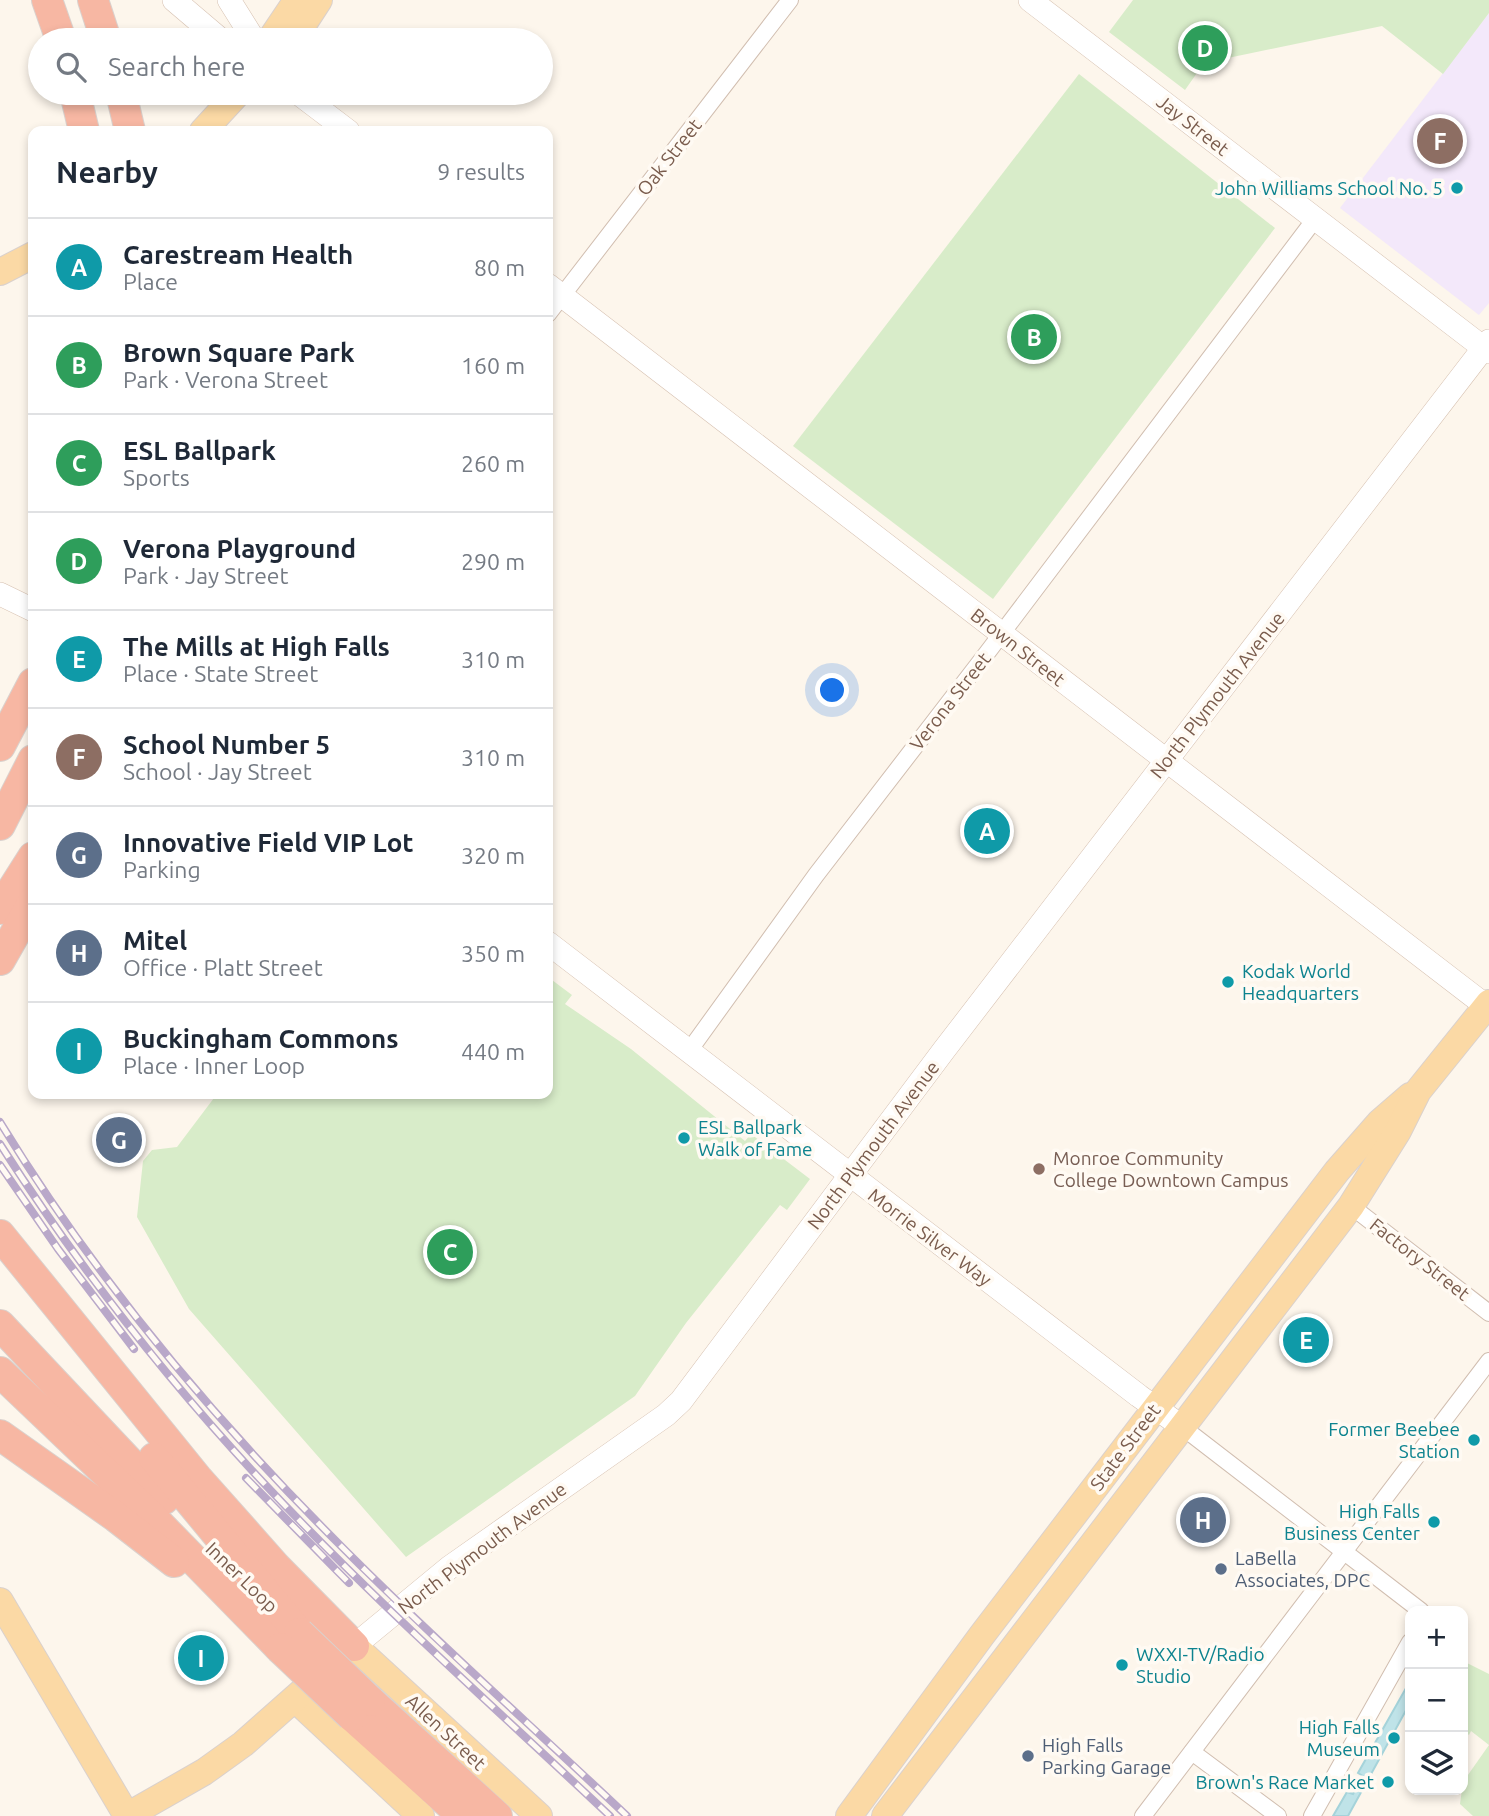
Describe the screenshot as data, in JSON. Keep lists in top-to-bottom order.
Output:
{
  "streets": {
    "highway": ["Inner Loop"],
    "main road": ["North Plymouth Avenue", "State Street", "Allen Street"],
    "street": [
      "Jay Street",
      "Oak Street",
      "Brown Street",
      "Verona Street",
      "Morrie Silver Way",
      "Factory Street"
    ]
  },
  "crossings": [
    ["Jay Street", "North Plymouth Avenue"],
    ["Jay Street", "Verona Street"],
    ["Oak Street", "Brown Street"],
    ["Brown Street", "North Plymouth Avenue"],
    ["Brown Street", "Verona Street"],
    ["Brown Street", "State Street"],
    ["North Plymouth Avenue", "Morrie Silver Way"],
    ["North Plymouth Avenue", "Allen Street"],
    ["Verona Street", "Morrie Silver Way"],
    ["Morrie Silver Way", "State Street"],
    ["Factory Street", "State Street"]
  ],
  "places": [
    "John Williams School No. 5",
    "Kodak World Headquarters",
    "ESL Ballpark Walk of Fame",
    "Monroe Community College Downtown Campus",
    "Former Beebee Station",
    "High Falls Business Center",
    "LaBella Associates, DPC",
    "WXXI-TV/Radio Studio",
    "High Falls Museum",
    "High Falls Parking Garage",
    "Brown's Race Market"
  ],
  "page": {
    "pins": [
      "D",
      "F",
      "B",
      "A",
      "G",
      "C",
      "E",
      "H",
      "I"
    ],
    "search": "Search here",
    "heading": ["Nearby", "9 results"],
    "list": [
      {
        "mark": "A",
        "name": "Carestream Health",
        "note": "Place",
        "value": "80 m"
      },
      {
        "mark": "B",
        "name": "Brown Square Park",
        "note": "Park · Verona Street",
        "value": "160 m"
      },
      {
        "mark": "C",
        "name": "ESL Ballpark",
        "note": "Sports",
        "value": "260 m"
      },
      {
        "mark": "D",
        "name": "Verona Playground",
        "note": "Park · Jay Street",
        "value": "290 m"
      },
      {
        "mark": "E",
        "name": "The Mills at High Falls",
        "note": "Place · State Street",
        "value": "310 m"
      },
      {
        "mark": "F",
        "name": "School Number 5",
        "note": "School · Jay Street",
        "value": "310 m"
      },
      {
        "mark": "G",
        "name": "Innovative Field VIP Lot",
        "note": "Parking",
        "value": "320 m"
      },
      {
        "mark": "H",
        "name": "Mitel",
        "note": "Office · Platt Street",
        "value": "350 m"
      },
      {
        "mark": "I",
        "name": "Buckingham Commons",
        "note": "Place · Inner Loop",
        "value": "440 m"
      }
    ],
    "map_buttons": ["+", "−"]
  }
}
